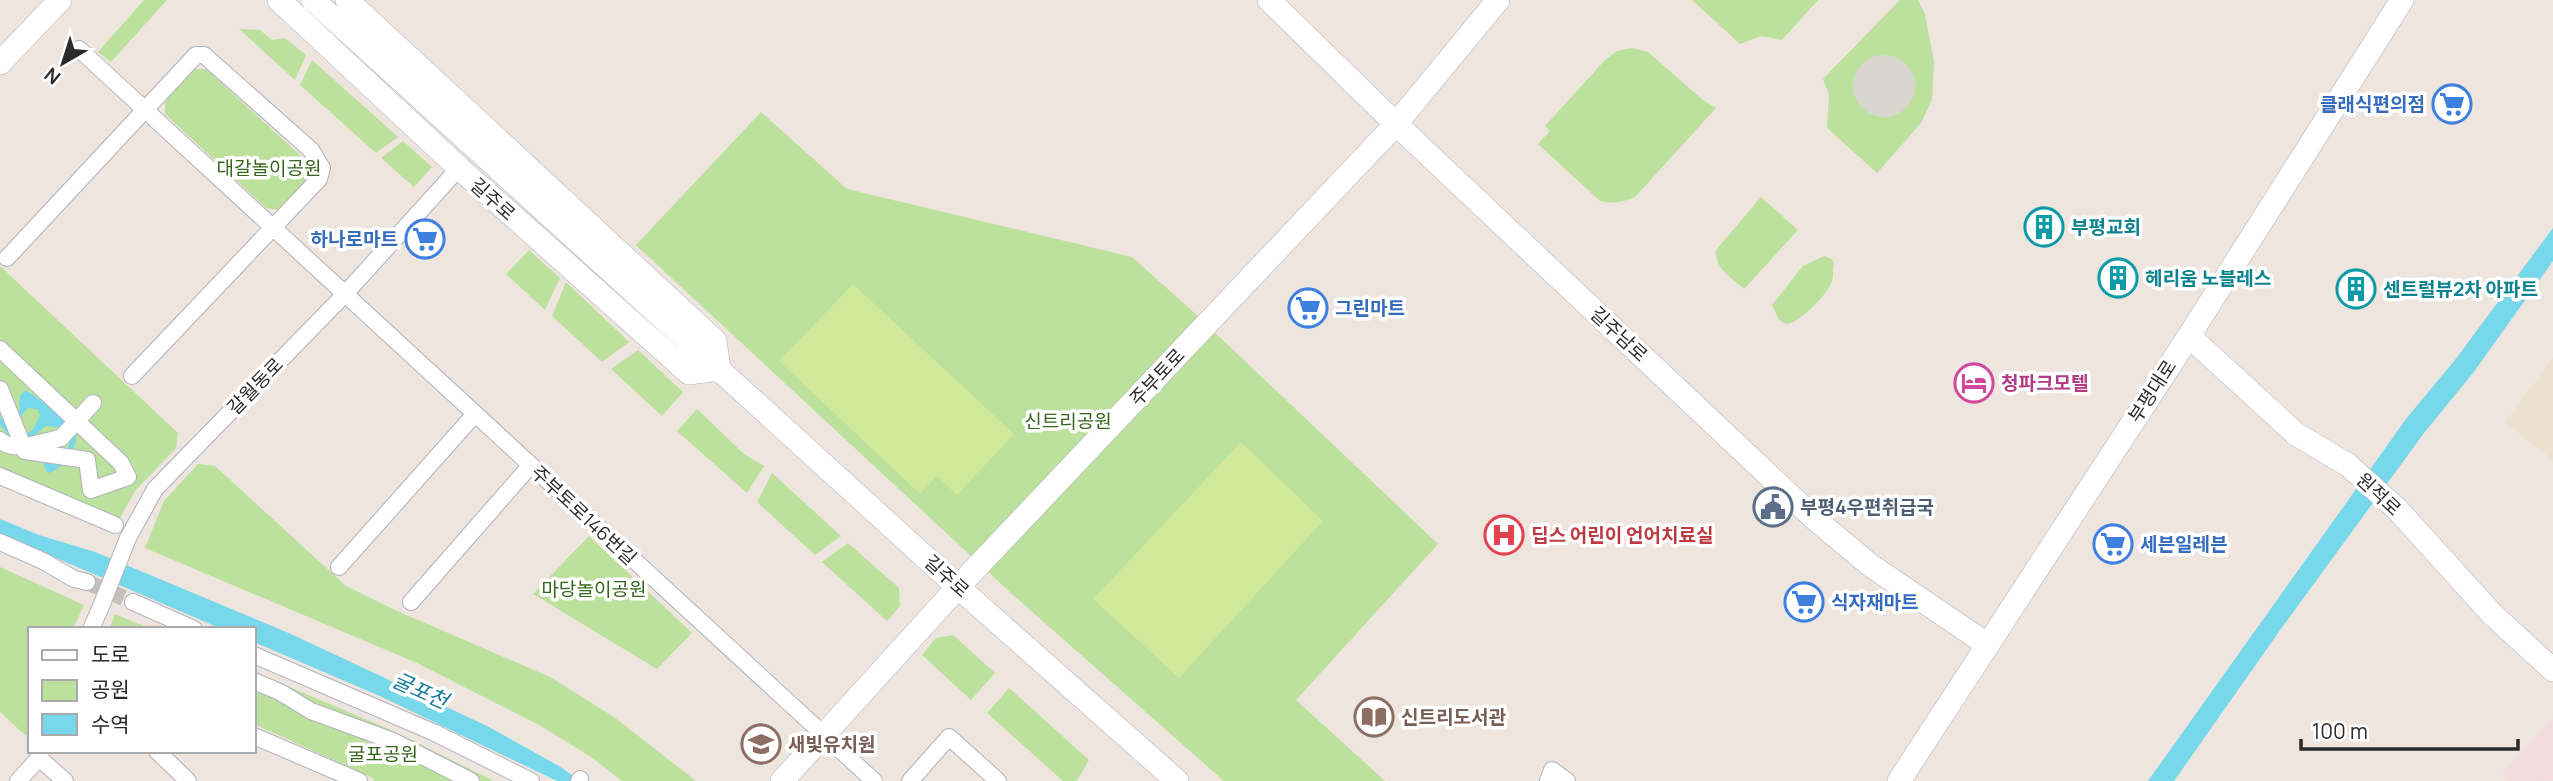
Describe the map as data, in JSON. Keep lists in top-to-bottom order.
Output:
{
  "streets": {
    "main road": [
      "길주로",
      "길주남로",
      "주부토로",
      "부평대로",
      "원적로"
    ],
    "street": ["갈월동로", "주부토로146번길"]
  },
  "crossings": [
    ["길주로", "주부토로"],
    ["길주로", "갈월동로"],
    ["길주남로", "주부토로"],
    ["길주남로", "부평대로"],
    ["주부토로", "주부토로146번길"],
    ["갈월동로", "주부토로146번길"],
    ["부평대로", "원적로"]
  ],
  "water": ["굴포천"],
  "parks": [
    "대갈놀이공원",
    "신트리공원",
    "마당놀이공원",
    "굴포공원"
  ],
  "places": {
    "supermarket": [
      "클래식편의점",
      "하나로마트",
      "그린마트",
      "세븐일레븐",
      "식자재마트"
    ],
    "building": ["부평교회", "헤리움 노블레스", "센트럴뷰2차 아파트"],
    "hotel": ["청파크모텔"],
    "public building": ["부평4우편취급국"],
    "hospital": ["딥스 어린이 언어치료실"],
    "library": ["신트리도서관"],
    "school or university": ["새빛유치원"]
  },
  "legend": ["도로", "공원", "수역"],
  "scale_bar": "100 m",
  "north": "bottom left"
}
